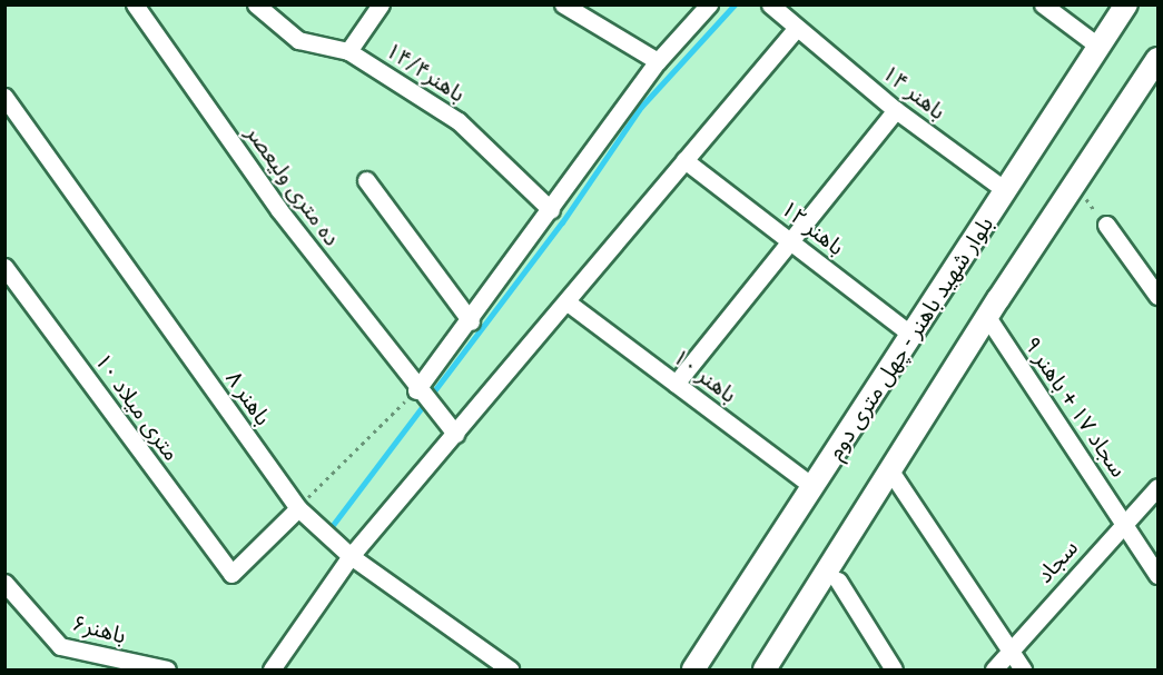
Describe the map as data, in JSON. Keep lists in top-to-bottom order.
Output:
{
  "streets": {
    "street": [
      "باهنر۱۴/۴",
      "باهنر ۱۴",
      "ده متری ولیعصر",
      "باهنر ۱۲",
      "بلوار شهید باهنر - چهل متری دوم",
      "باهنر ۱۰",
      "باهنر ۸",
      "۱۰ متری میلاد",
      "سجاد ۱۷ + باهنر ۹",
      "سجاد",
      "باهنر۶"
    ]
  },
  "crossings": [
    ["باهنر ۱۴", "بلوار شهید باهنر - چهل متری دوم"],
    ["باهنر ۱۲", "بلوار شهید باهنر - چهل متری دوم"],
    ["بلوار شهید باهنر - چهل متری دوم", "باهنر ۱۰"],
    ["باهنر ۸", "۱۰ متری میلاد"],
    ["سجاد ۱۷ + باهنر ۹", "سجاد"]
  ]
}
